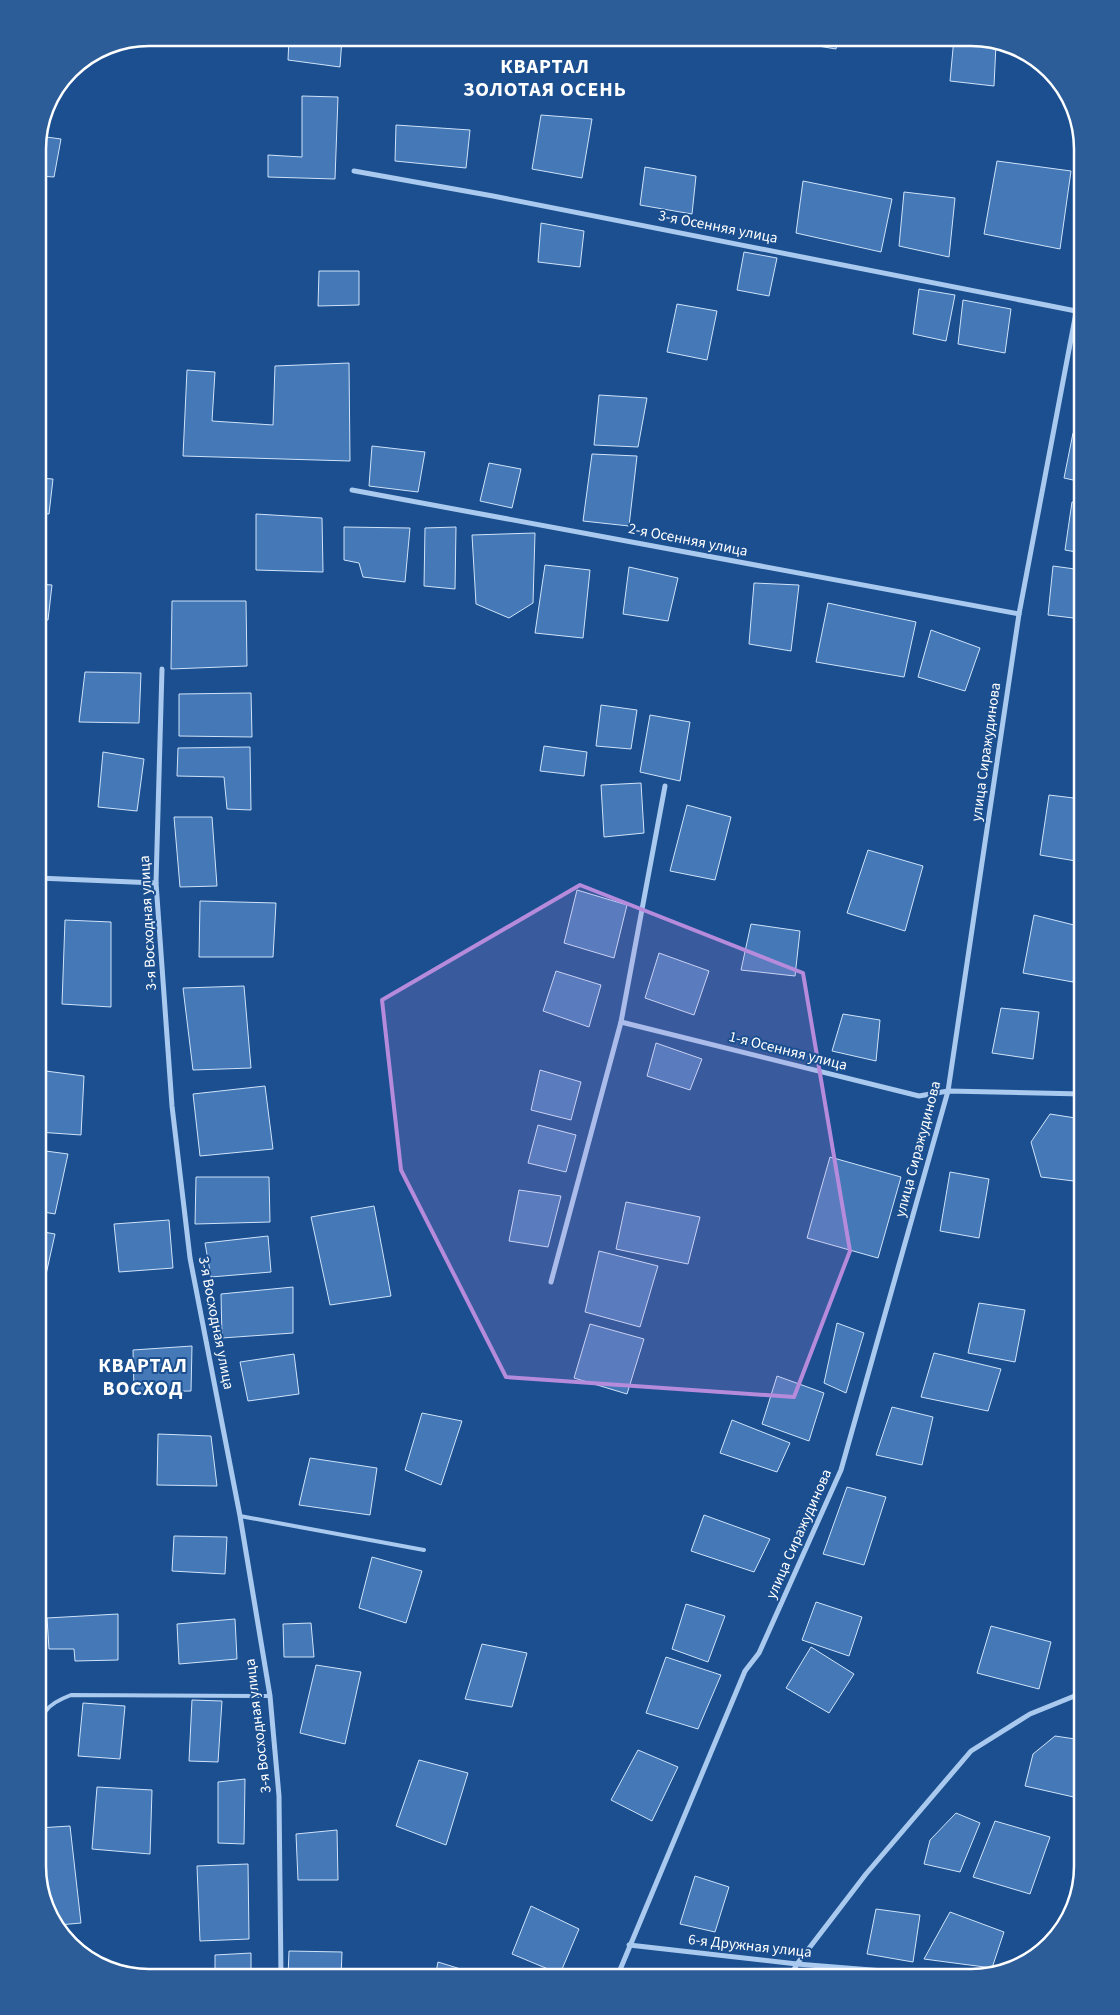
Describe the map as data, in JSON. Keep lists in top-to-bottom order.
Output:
{
  "streets": {
    "street": [
      "3-я Осенняя улица",
      "2-я Осенняя улица",
      "улица Сиражудинова",
      "3-я Восходная улица",
      "1-я Осенняя улица",
      "6-я Дружная улица"
    ]
  },
  "crossings": [
    ["2-я Осенняя улица", "улица Сиражудинова"],
    ["улица Сиражудинова", "1-я Осенняя улица"],
    ["улица Сиражудинова", "6-я Дружная улица"]
  ],
  "districts": ["КВАРТАЛ ЗОЛОТАЯ ОСЕНЬ", "КВАРТАЛ ВОСХОД"]
}
